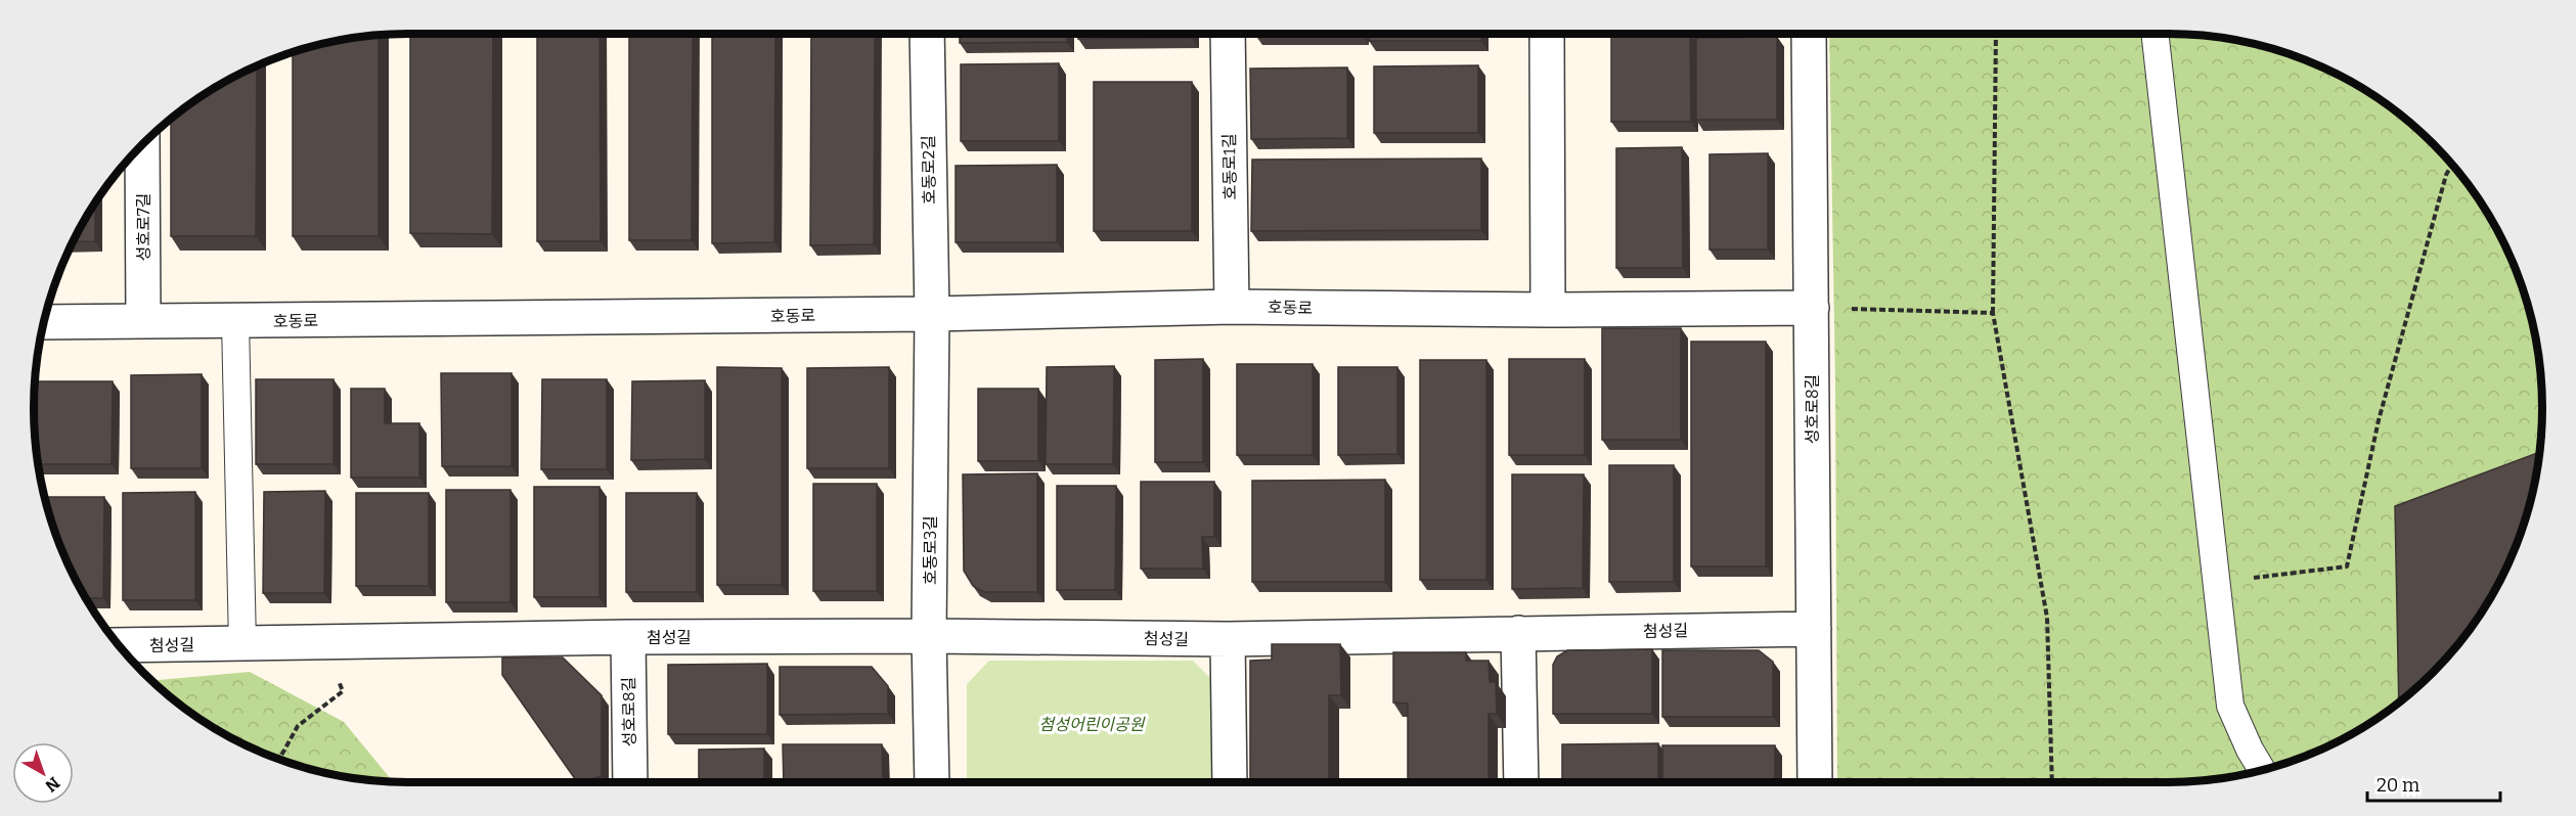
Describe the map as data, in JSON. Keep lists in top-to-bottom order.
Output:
{
  "streets": {
    "street": [
      "호동로1길",
      "호동로2길",
      "성호로7길",
      "호동로",
      "성호로8길",
      "호동로3길",
      "첨성길"
    ]
  },
  "crossings": [
    ["호동로1길", "호동로"],
    ["호동로2길", "호동로"],
    ["호동로2길", "호동로3길"],
    ["성호로7길", "호동로"],
    ["호동로", "성호로8길"],
    ["호동로", "호동로3길"],
    ["성호로8길", "첨성길"],
    ["호동로3길", "첨성길"]
  ],
  "parks": ["첨성어린이공원"],
  "scale_bar": "20 m",
  "north": "bottom right"
}
